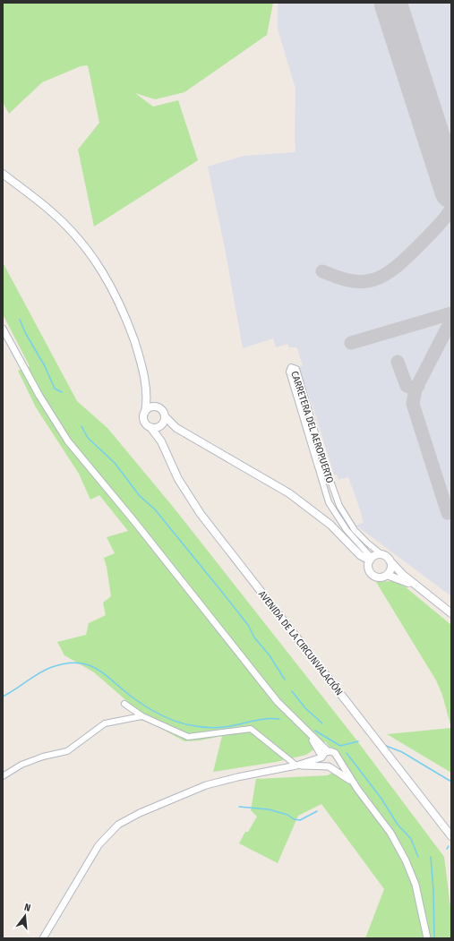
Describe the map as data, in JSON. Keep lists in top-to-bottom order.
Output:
{
  "streets": {
    "main road": ["AVENIDA DE LA CIRCUNVALACIÓN"],
    "street": ["CARRETERA DEL AEROPUERTO"]
  },
  "north": "top"
}
